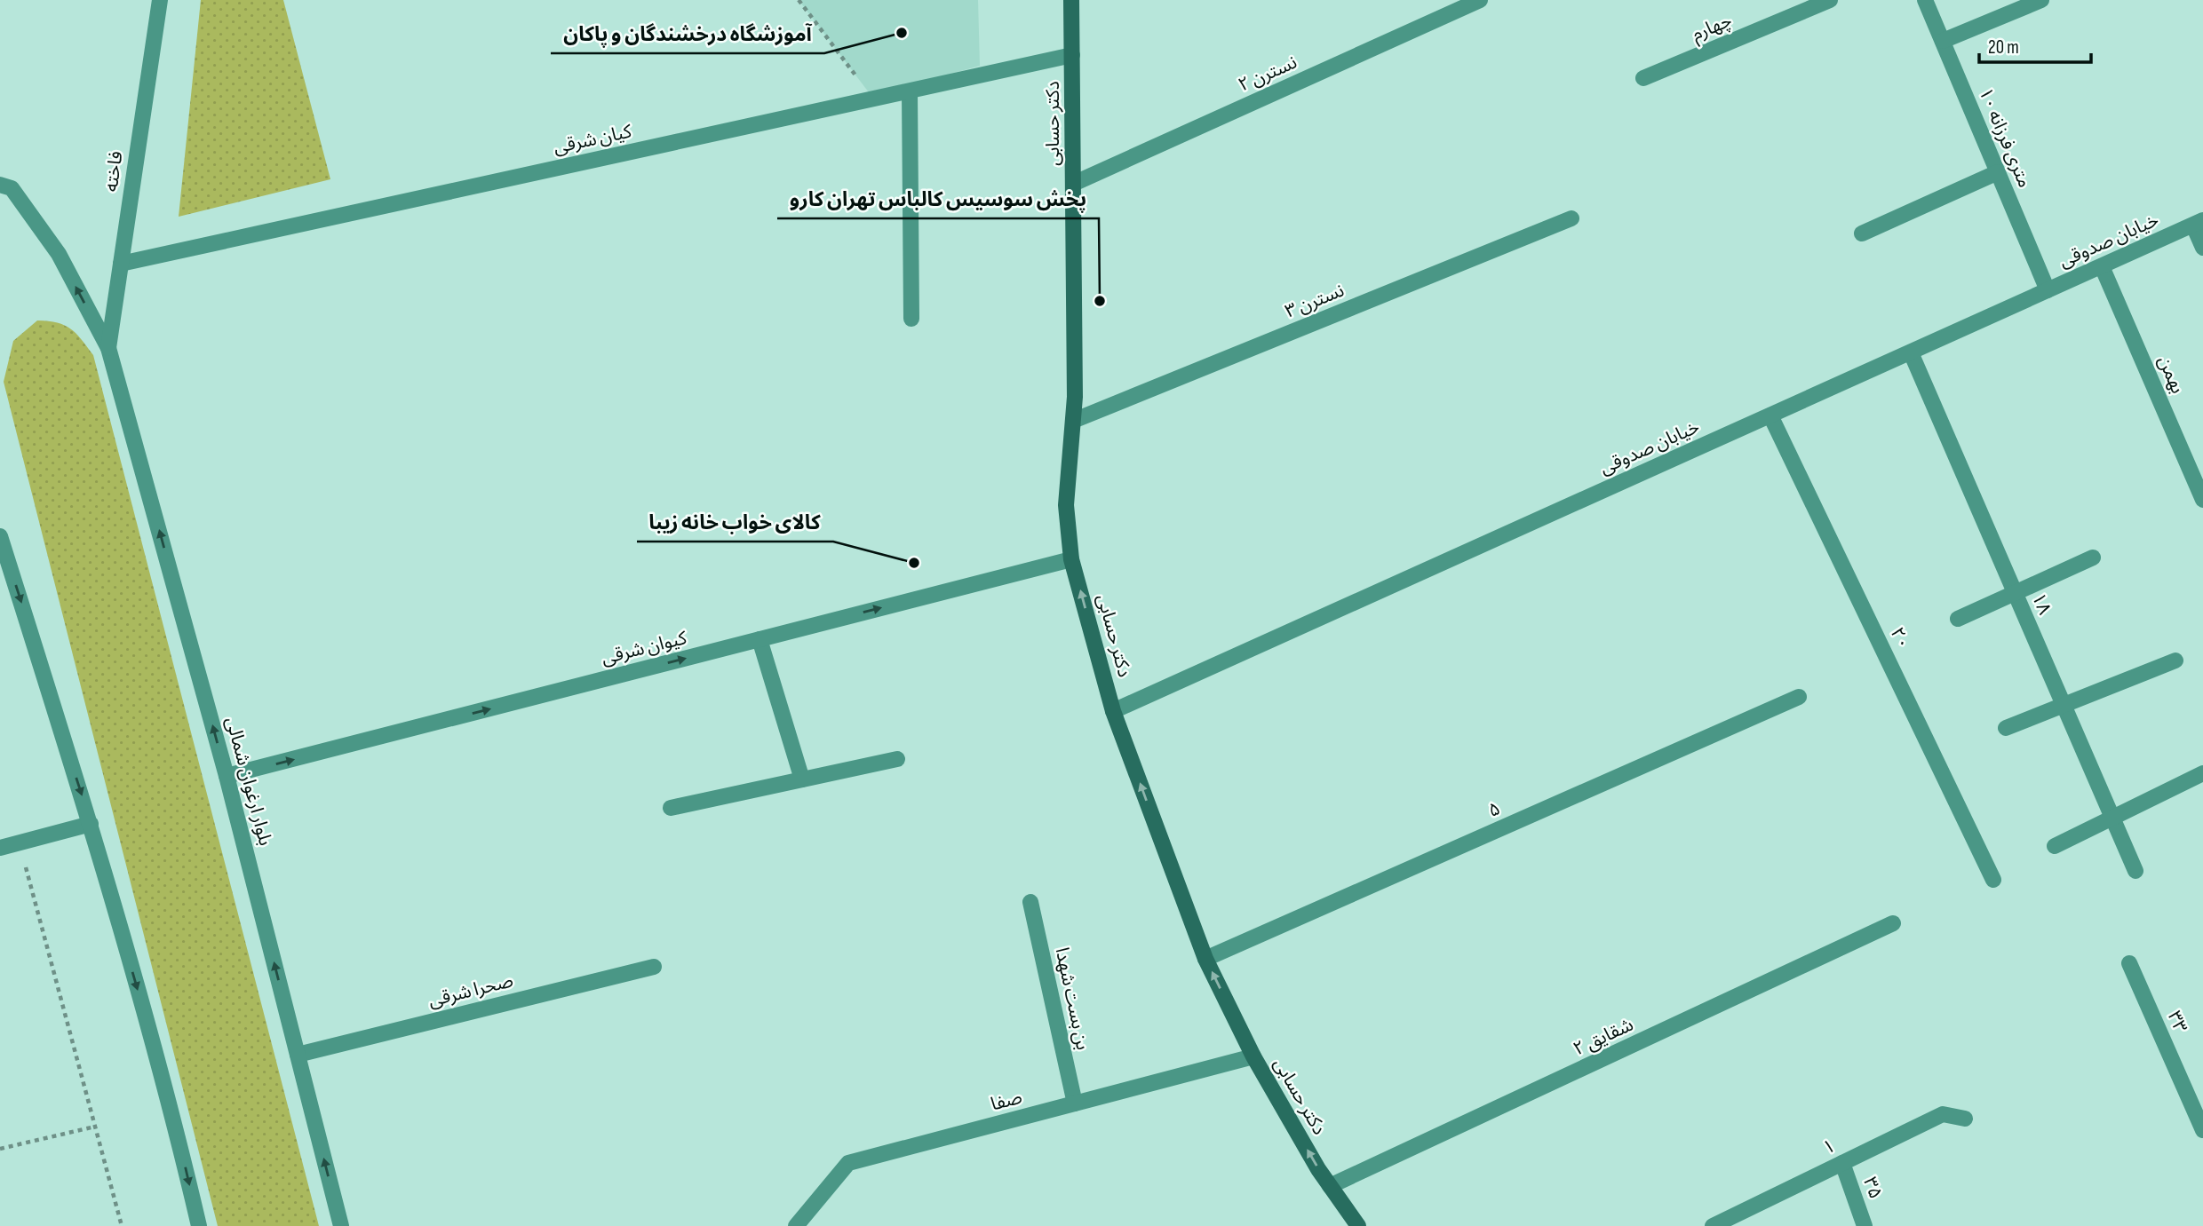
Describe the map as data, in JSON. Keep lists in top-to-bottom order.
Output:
{
  "streets": {
    "main road": ["دکتر حسابی"],
    "street": [
      "چهارم",
      "نسترن ۲",
      "۱۰ متری فرزانه",
      "کیان شرقی",
      "فاخته",
      "خیابان صدوقی",
      "نسترن ۳",
      "بهمن",
      "۱۸",
      "۲۰",
      "کیوان شرقی",
      "بلوار ارغوان شمالی",
      "۵",
      "صحرا شرقی",
      "بن بست شهدا",
      "۳۳",
      "شقایق ۲",
      "صفا",
      "۱",
      "۳۵"
    ]
  },
  "crossings": [
    ["نسترن ۲", "دکتر حسابی"],
    ["دکتر حسابی", "کیان شرقی"],
    ["دکتر حسابی", "خیابان صدوقی"],
    ["دکتر حسابی", "نسترن ۳"],
    ["دکتر حسابی", "کیوان شرقی"],
    ["دکتر حسابی", "۵"],
    ["دکتر حسابی", "شقایق ۲"],
    ["دکتر حسابی", "صفا"],
    ["۱۰ متری فرزانه", "خیابان صدوقی"],
    ["کیان شرقی", "فاخته"],
    ["فاخته", "بلوار ارغوان شمالی"],
    ["خیابان صدوقی", "بهمن"],
    ["خیابان صدوقی", "۱۸"],
    ["خیابان صدوقی", "۲۰"],
    ["کیوان شرقی", "بلوار ارغوان شمالی"],
    ["بلوار ارغوان شمالی", "صحرا شرقی"],
    ["بن بست شهدا", "صفا"],
    ["۱", "۳۵"]
  ],
  "one_way": ["دکتر حسابی", "کیوان شرقی", "بلوار ارغوان شمالی"],
  "places": ["آموزشگاه درخشندگان و پاکان", "پخش سوسیس کالباس تهران کارو", "کالای خواب خانه زیبا"],
  "scale_bar": "20 m"
}
